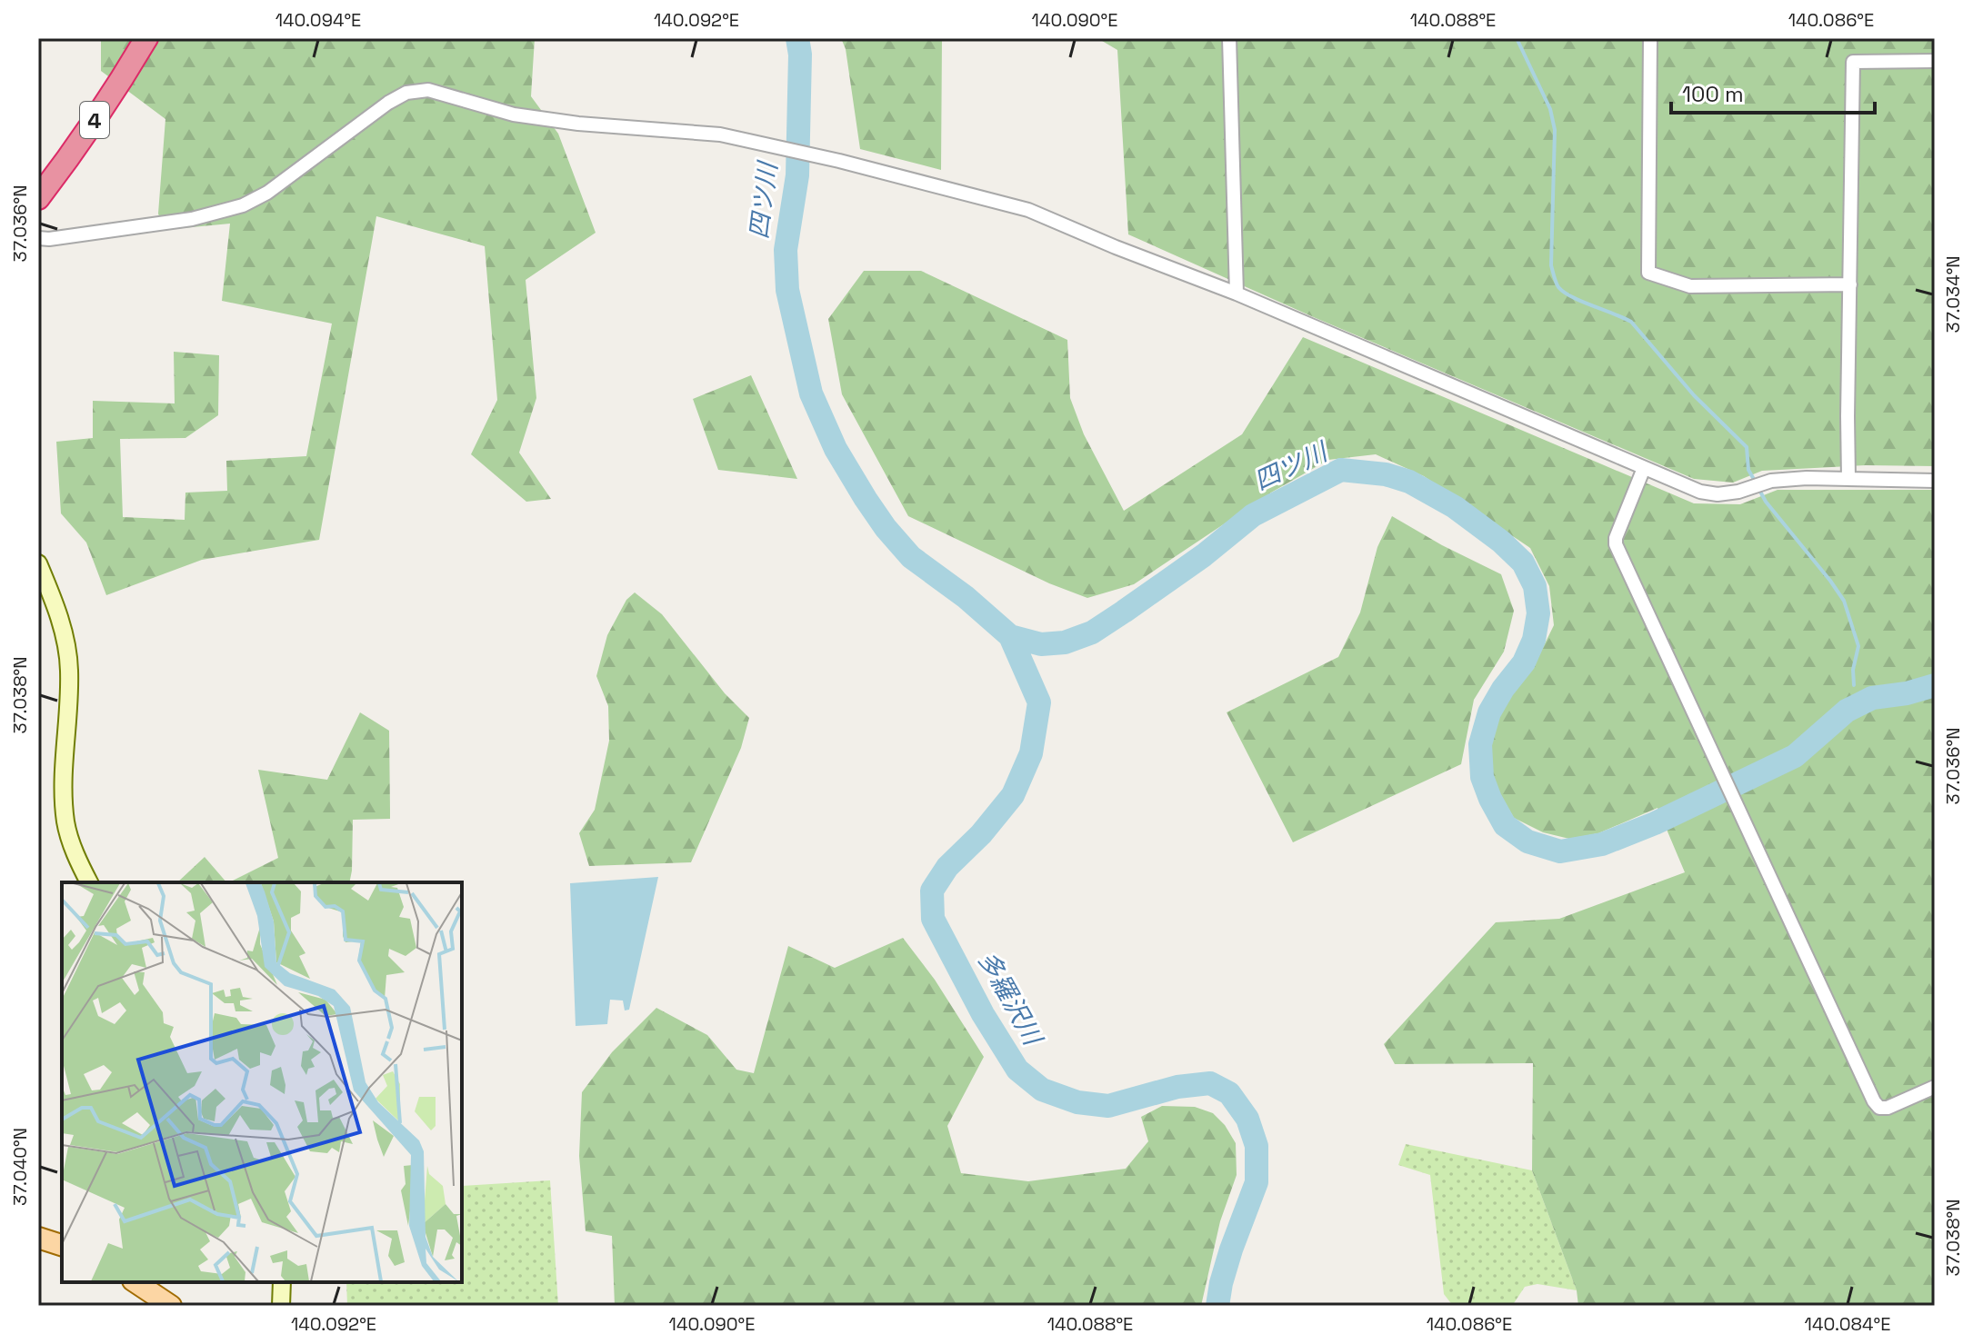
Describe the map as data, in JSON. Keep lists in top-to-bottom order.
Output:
{
  "streets": {
    "highway": ["4"]
  },
  "water": ["四ツ川", "多羅沢川"],
  "scale_bar": "100 m",
  "coordinates": [
    "140.094°E",
    "140.092°E",
    "140.090°E",
    "140.088°E",
    "140.086°E",
    "37.036°N",
    "37.034°N",
    "37.038°N",
    "37.040°N",
    "140.084°E"
  ]
}
